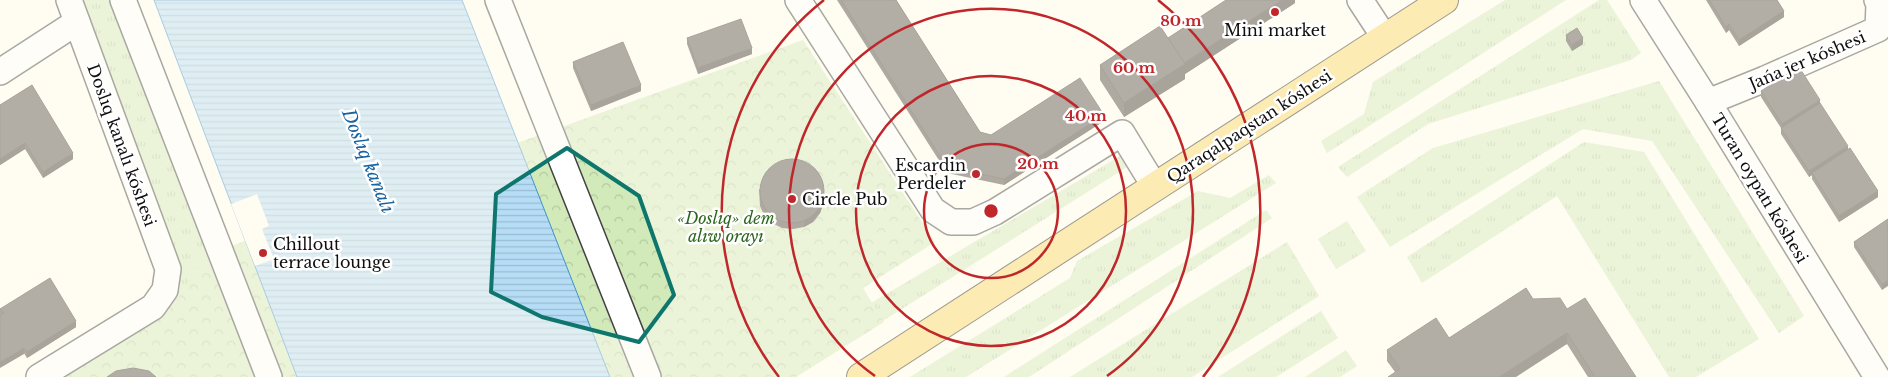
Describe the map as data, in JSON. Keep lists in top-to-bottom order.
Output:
{
  "streets": {
    "main road": ["Qaraqalpaqstan kóshesi"],
    "street": ["Jańa jer kóshesi", "Doslıq kanalı kóshesi", "Turan oypatı kóshesi"]
  },
  "crossings": [
    ["Jańa jer kóshesi", "Turan oypatı kóshesi"]
  ],
  "water": ["Doslıq kanalı"],
  "parks": ["«Doslıq» dem alıw orayı"],
  "places": [
    "Mini market",
    "Escardin Perdeler",
    "Circle Pub",
    "Chillout terrace lounge"
  ],
  "rings": [
    "80 m",
    "60 m",
    "40 m",
    "20 m"
  ]
}
